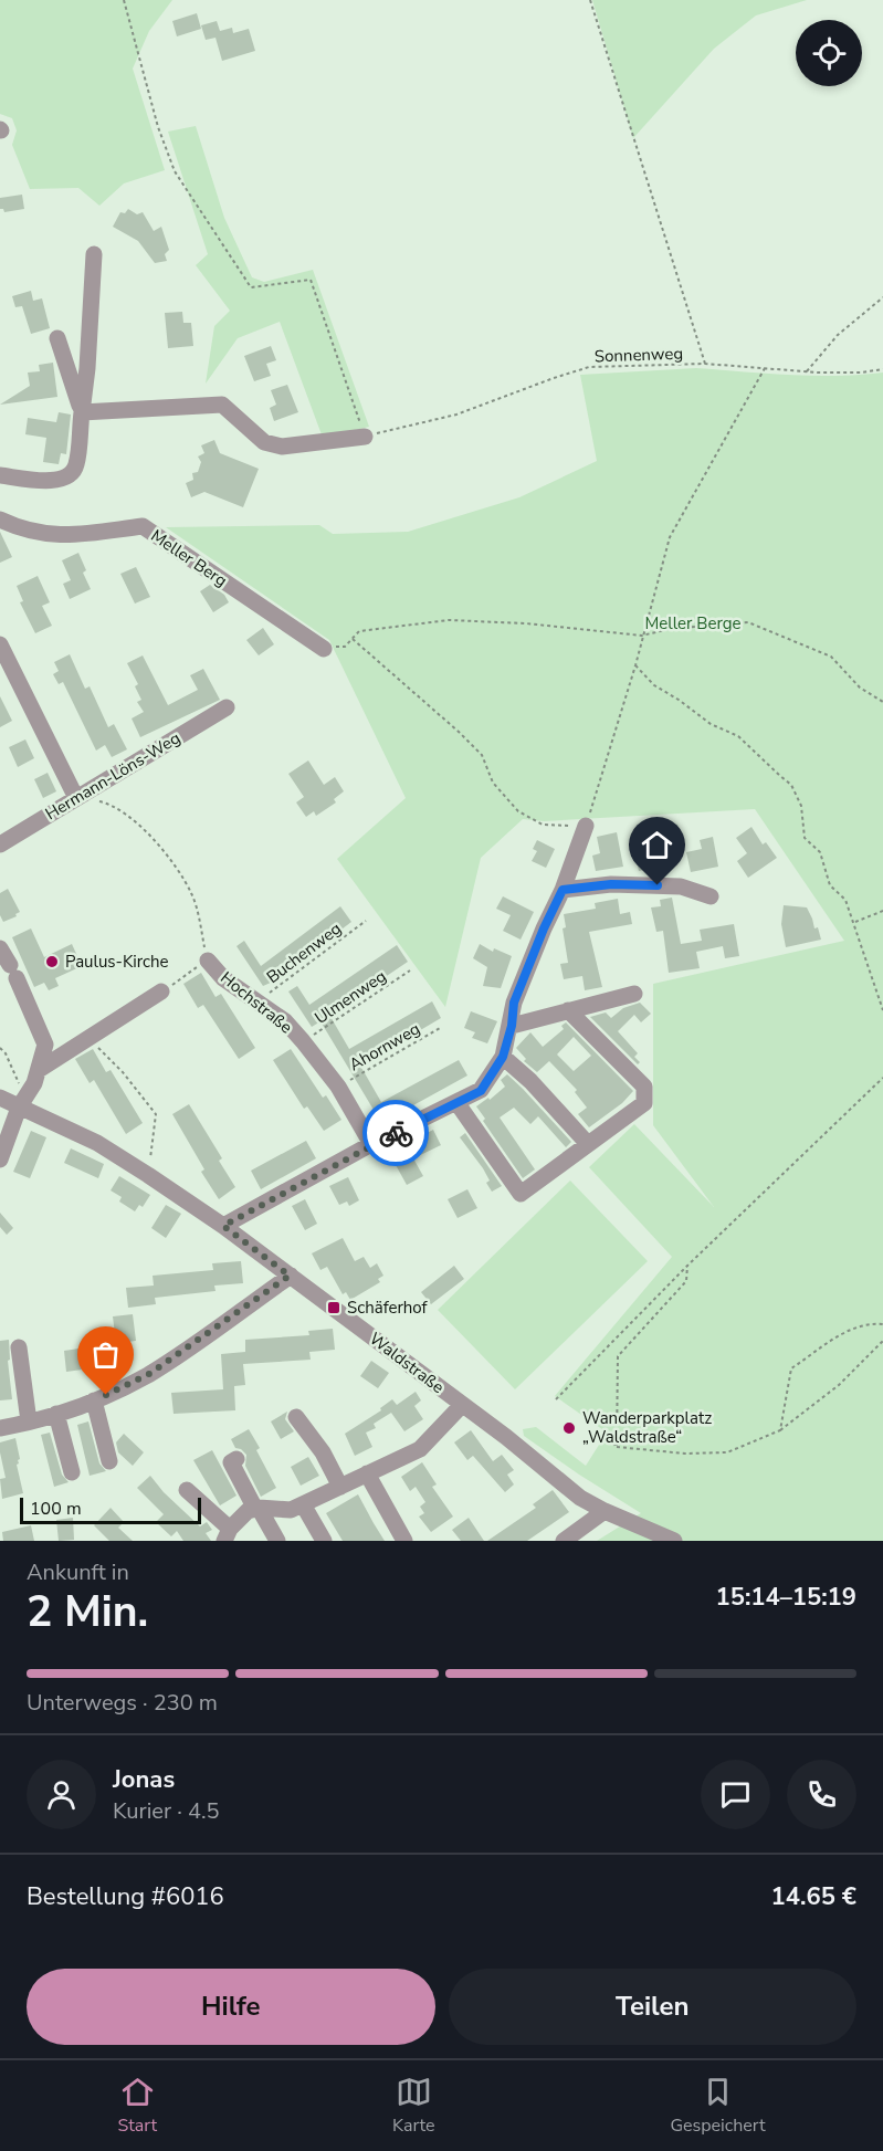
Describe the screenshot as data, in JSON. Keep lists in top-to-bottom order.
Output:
{
  "streets": {
    "street": [
      "Meller Berg",
      "Hermann-Löns-Weg",
      "Hochstraße",
      "Waldstraße"
    ],
    "path": [
      "Sonnenweg",
      "Buchenweg",
      "Ulmenweg",
      "Ahornweg"
    ]
  },
  "crossings": [
    ["Buchenweg", "Hochstraße"],
    ["Ulmenweg", "Hochstraße"],
    ["Hochstraße", "Ahornweg"]
  ],
  "parks": ["Meller Berge"],
  "places": {
    "other": ["Paulus-Kirche", "Wanderparkplatz „Waldstraße“"],
    "transit": ["Schäferhof"]
  },
  "scale_bar": "100 m",
  "page": {
    "scale": "100 m",
    "heading": ["2 Min.", "Ankunft in", "15:14–15:19"],
    "panel": [
      "Jonas",
      "Kurier · 4.5",
      "Bestellung #6016",
      "14.65 €"
    ],
    "bar": "Unterwegs · 230 m",
    "buttons": ["Hilfe", "Teilen"],
    "tabs": ["Start", "Karte", "Gespeichert"]
  }
}
